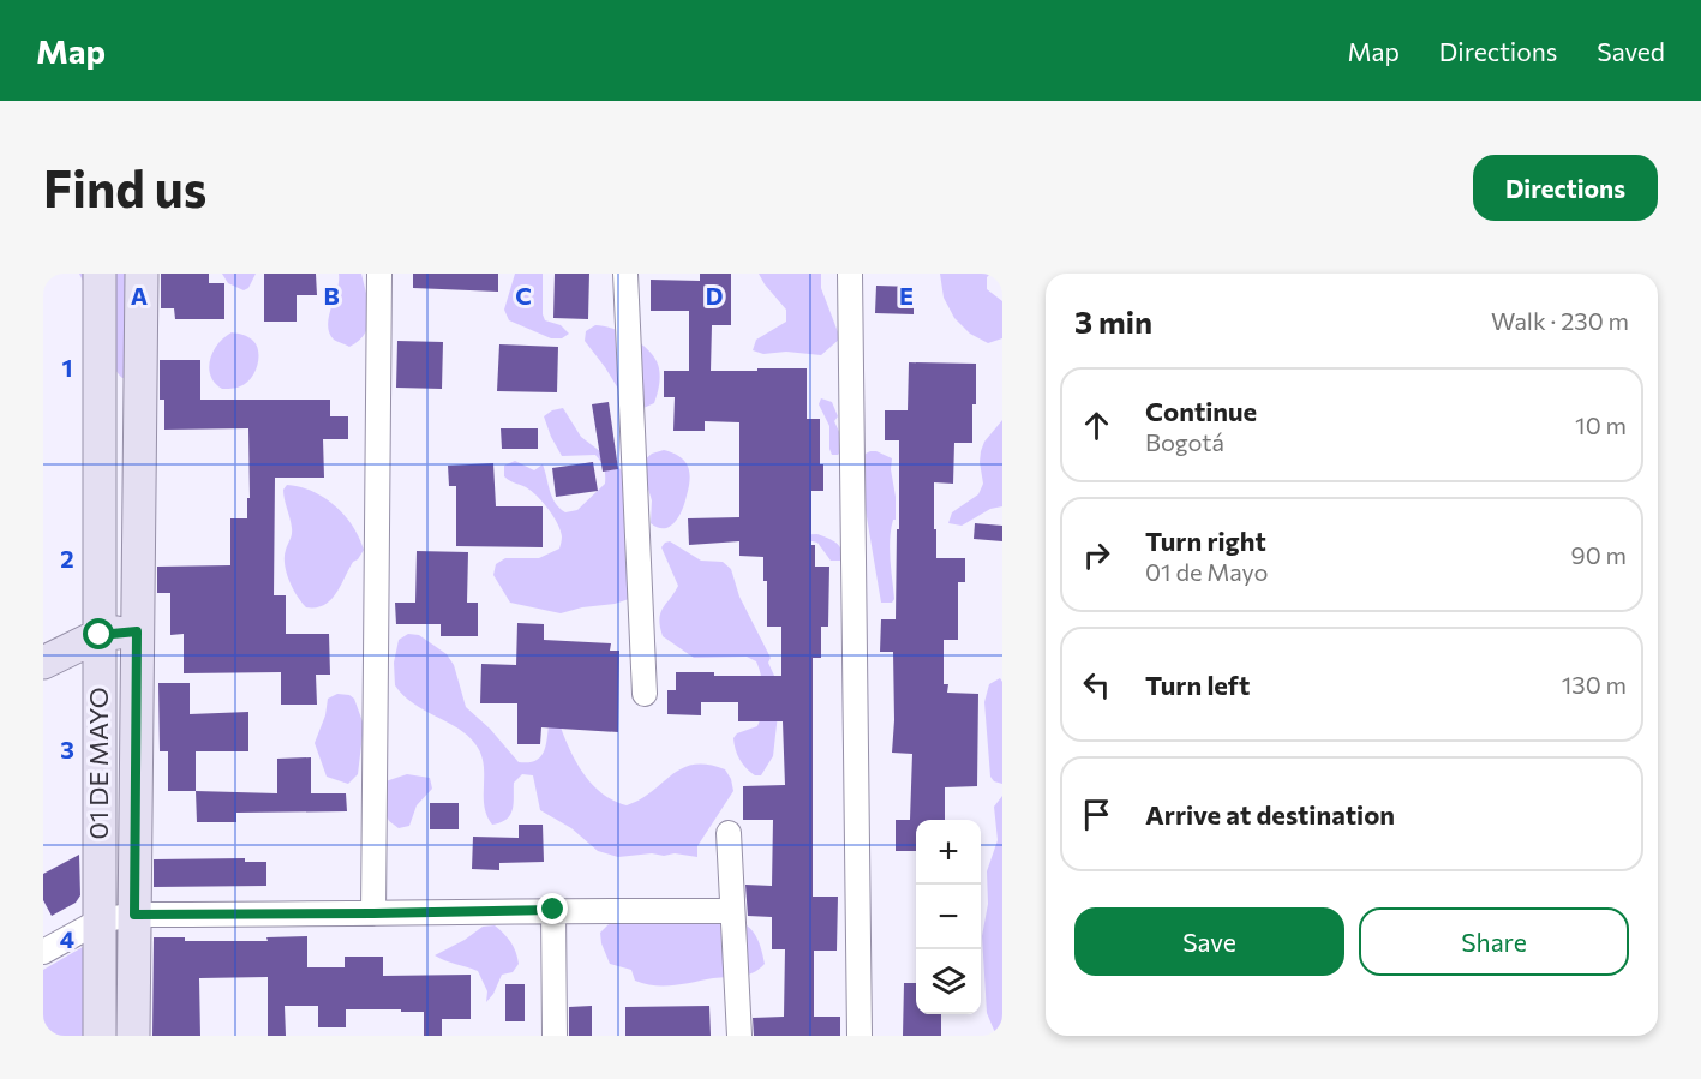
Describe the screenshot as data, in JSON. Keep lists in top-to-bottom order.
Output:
{
  "streets": {
    "street": ["01 DE MAYO"]
  },
  "page": {
    "header": "Map",
    "nav": ["Map", "Directions", "Saved"],
    "buttons": [
      "Directions",
      ["Save", "Share"]
    ],
    "title": "Find us",
    "heading": ["3 min", "Walk · 230 m"],
    "list": [
      ["Continue", "Bogotá", "10 m"],
      ["Turn right", "01 de Mayo", "90 m"],
      ["Turn left", "130 m"],
      "Arrive at destination"
    ],
    "map_buttons": ["+", "−"]
  },
  "grid": {
    "columns": [
      "A",
      "B",
      "C",
      "D",
      "E"
    ],
    "rows": [
      "1",
      "2",
      "3",
      "4"
    ]
  }
}
